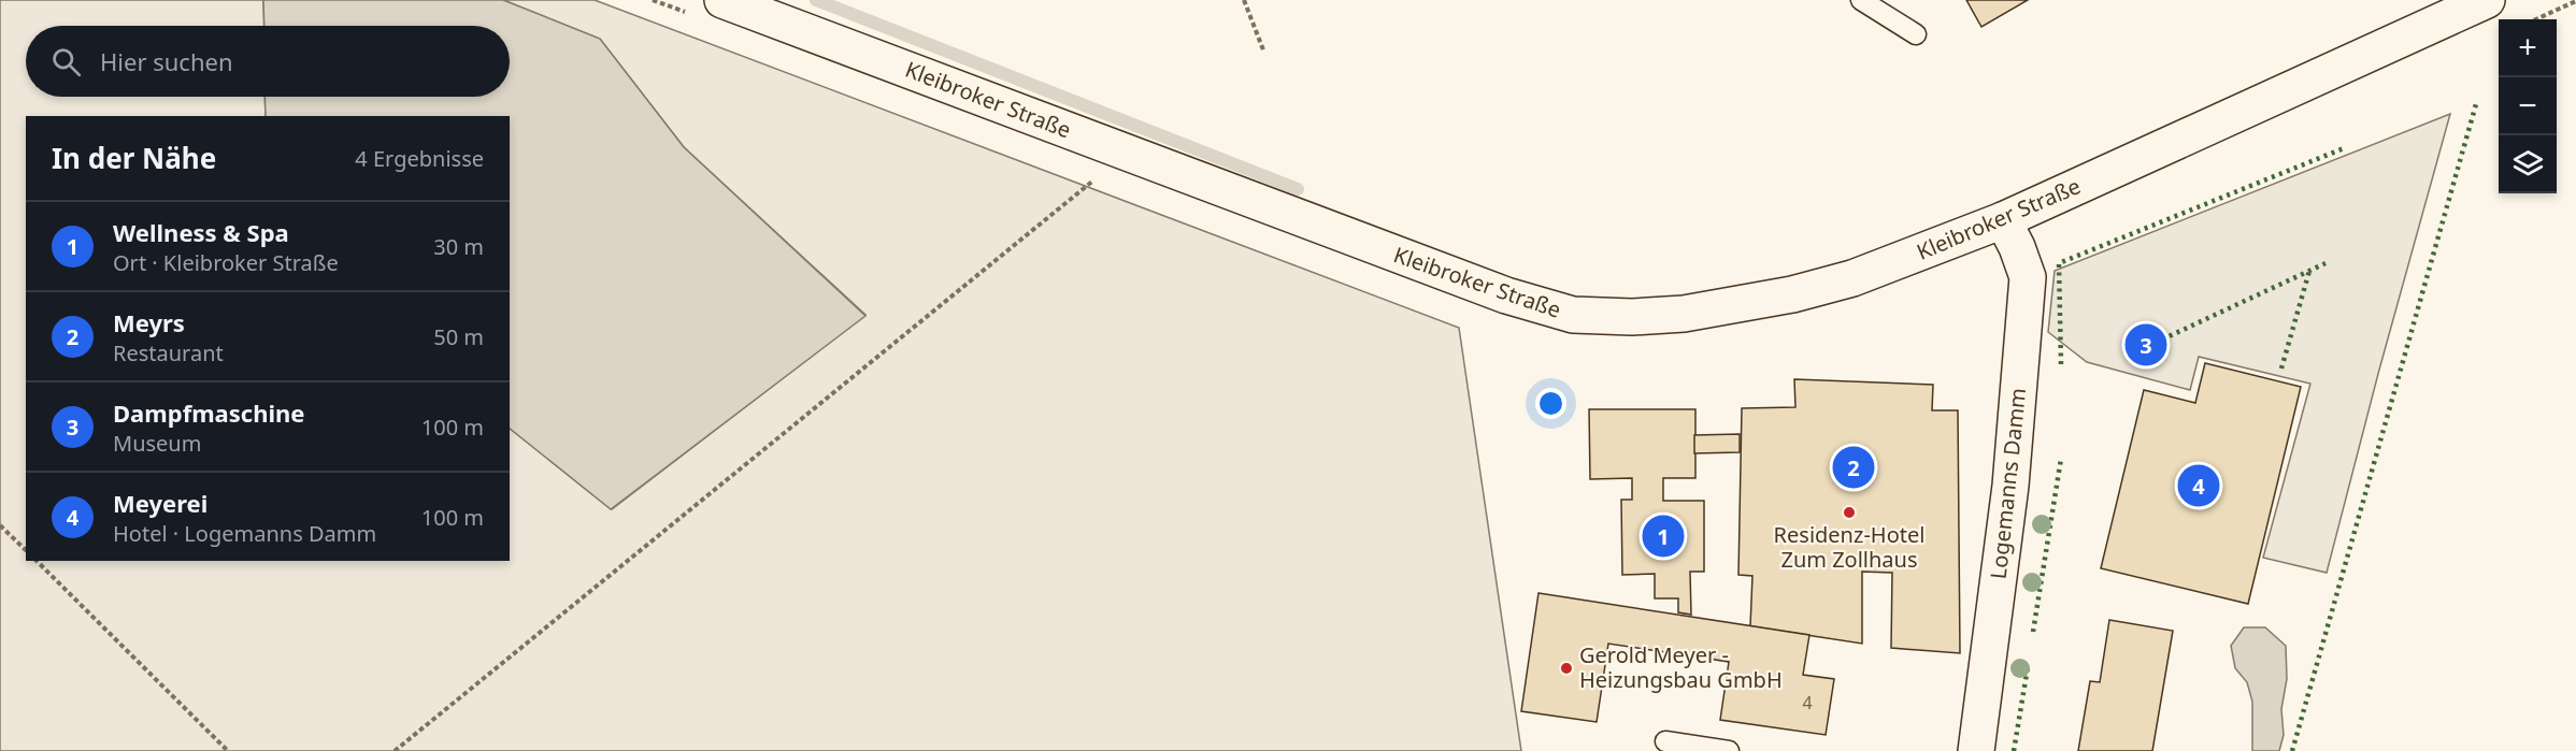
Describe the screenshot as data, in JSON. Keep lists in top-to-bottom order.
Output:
{
  "streets": {
    "street": ["Kleibroker Straße", "Logemanns Damm"]
  },
  "crossings": [
    ["Kleibroker Straße", "Logemanns Damm"]
  ],
  "places": ["Residenz-Hotel Zum Zollhaus", "Gerold Meyer - Heizungsbau GmbH"],
  "house_numbers": ["4"],
  "page": {
    "map_buttons": ["+", "−"],
    "search": "Hier suchen",
    "heading": ["In der Nähe", "4 Ergebnisse"],
    "list": [
      {
        "mark": "1",
        "name": "Wellness & Spa",
        "note": "Ort · Kleibroker Straße",
        "value": "30 m"
      },
      {
        "mark": "2",
        "name": "Meyrs",
        "note": "Restaurant",
        "value": "50 m"
      },
      {
        "mark": "3",
        "name": "Dampfmaschine",
        "note": "Museum",
        "value": "100 m"
      },
      {
        "mark": "4",
        "name": "Meyerei",
        "note": "Hotel · Logemanns Damm",
        "value": "100 m"
      }
    ],
    "pins": [
      "3",
      "2",
      "4",
      "1"
    ]
  }
}
